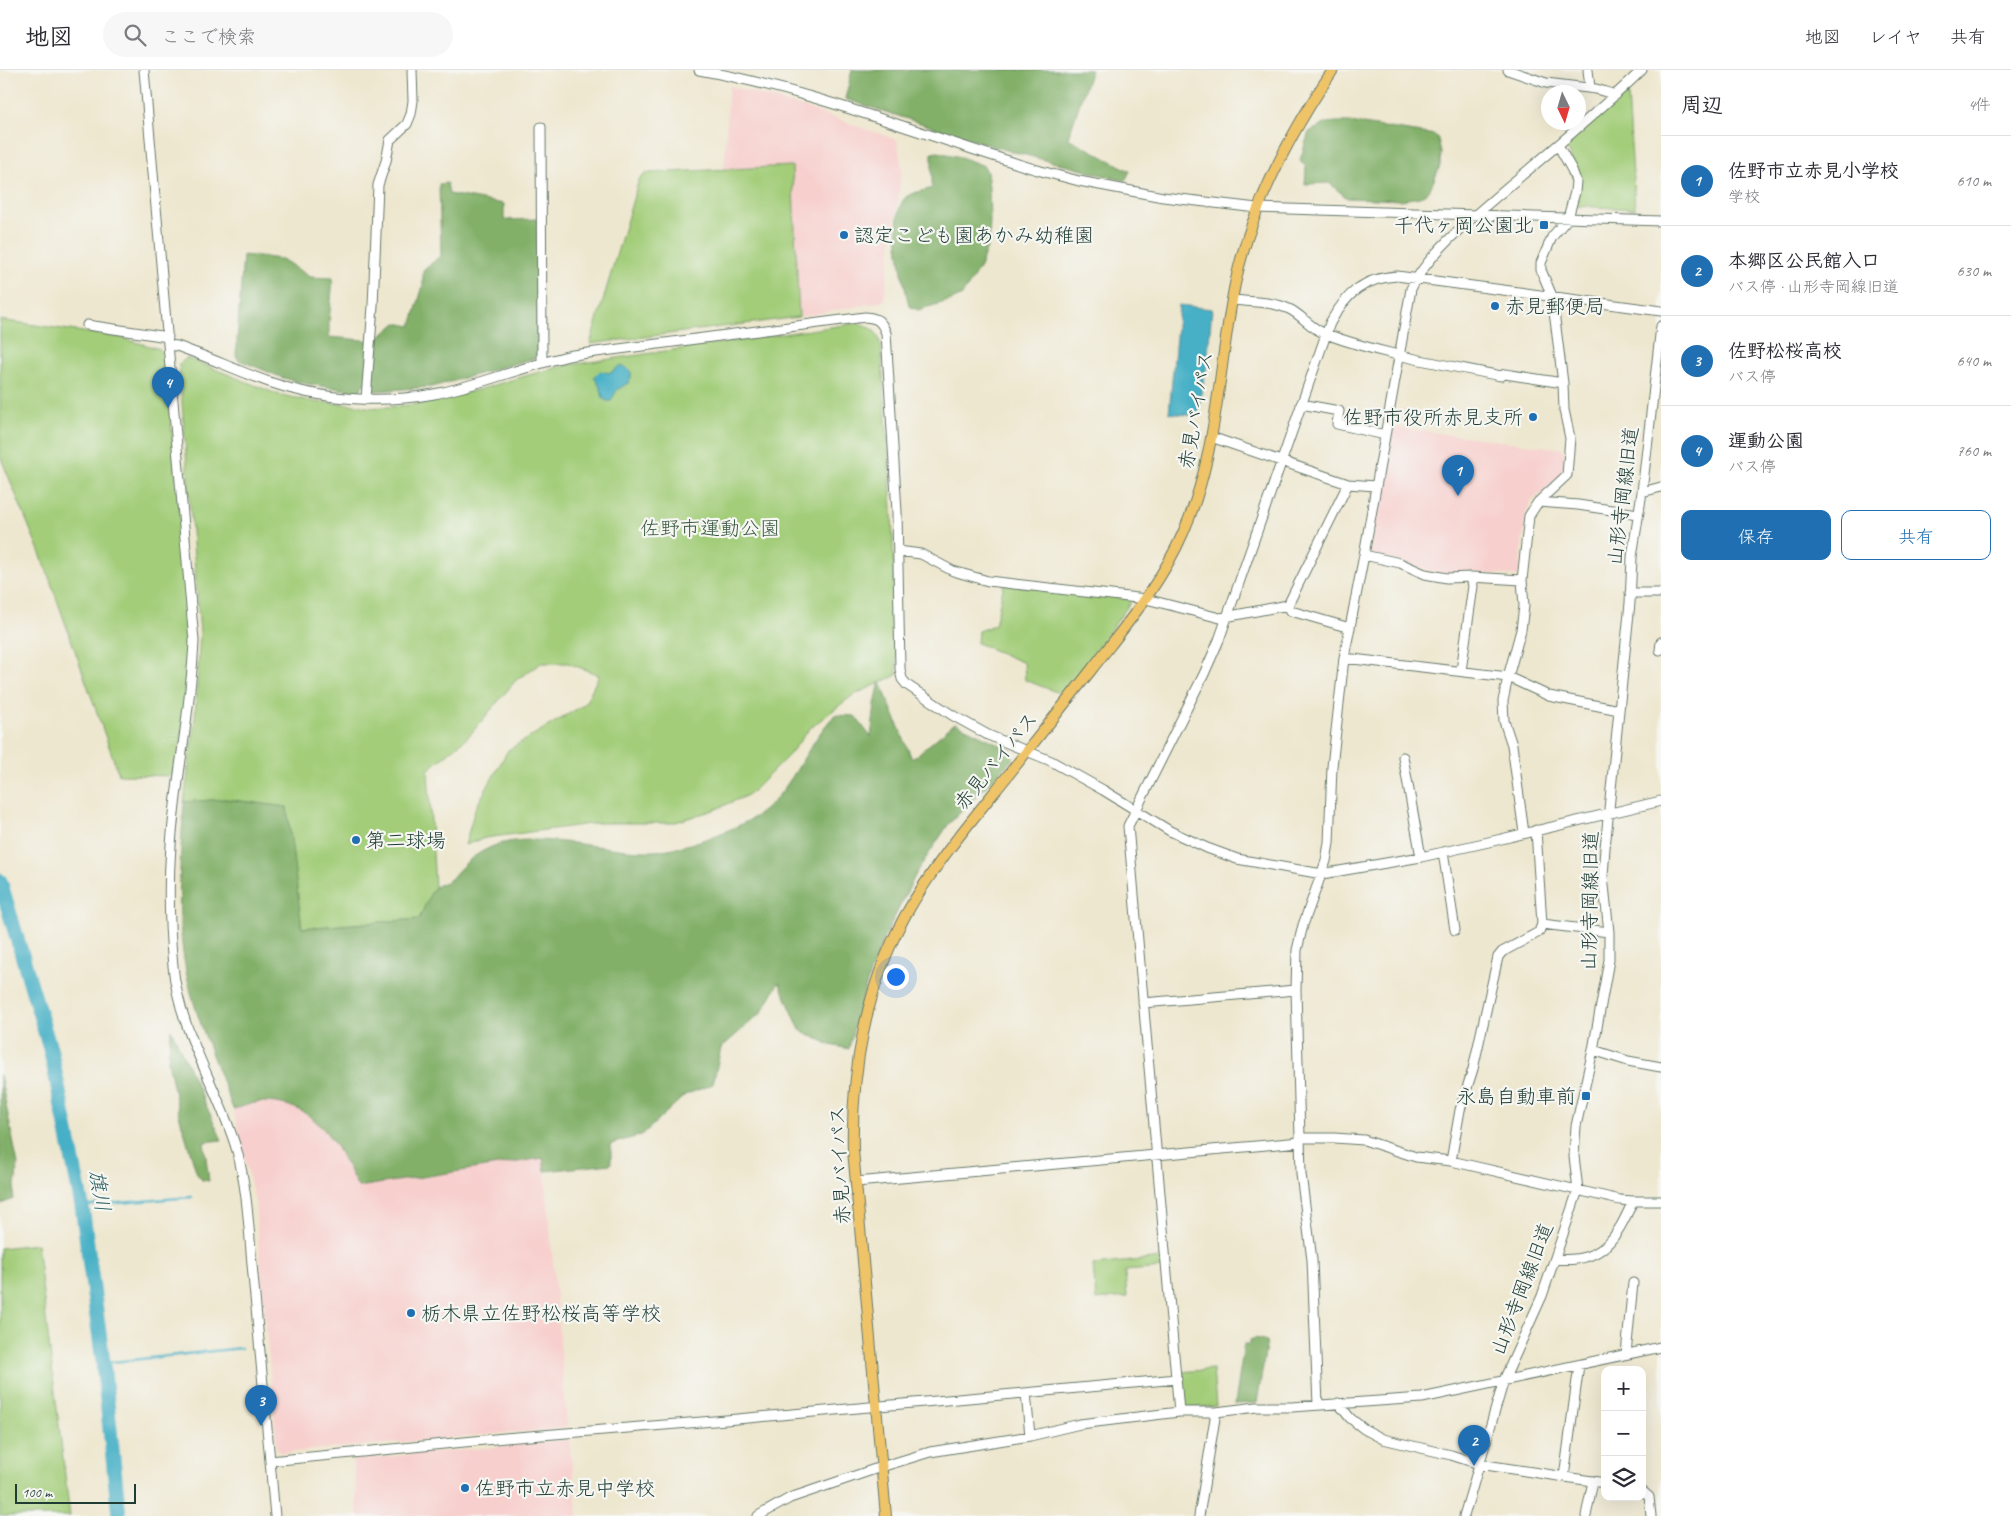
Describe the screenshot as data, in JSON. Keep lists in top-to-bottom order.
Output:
{
  "streets": {
    "main road": ["赤見バイパス"],
    "street": ["山形寺岡線旧道"]
  },
  "water": ["旗川"],
  "parks": ["佐野市運動公園"],
  "places": {
    "transit": ["千代ヶ岡公園北", "永島自動車前"],
    "other": [
      "認定こども園あかみ幼稚園",
      "赤見郵便局",
      "佐野市役所赤見支所",
      "第二球場",
      "栃木県立佐野松桜高等学校",
      "佐野市立赤見中学校"
    ]
  },
  "scale_bar": "100 m",
  "north": "bottom",
  "page": {
    "header": "地図",
    "search": "ここで検索",
    "nav": ["地図", "レイヤ", "共有"],
    "heading": ["周辺", "4件"],
    "list": [
      {
        "mark": "1",
        "name": "佐野市立赤見小学校",
        "note": "学校",
        "value": "610 m"
      },
      {
        "mark": "2",
        "name": "本郷区公民館入口",
        "note": "バス停 · 山形寺岡線旧道",
        "value": "630 m"
      },
      {
        "mark": "3",
        "name": "佐野松桜高校",
        "note": "バス停",
        "value": "640 m"
      },
      {
        "mark": "4",
        "name": "運動公園",
        "note": "バス停",
        "value": "760 m"
      }
    ],
    "pins": [
      "4",
      "1",
      "3",
      "2"
    ],
    "buttons": ["保存", "共有"],
    "map_buttons": ["+", "−"],
    "scale": "100 m"
  }
}
